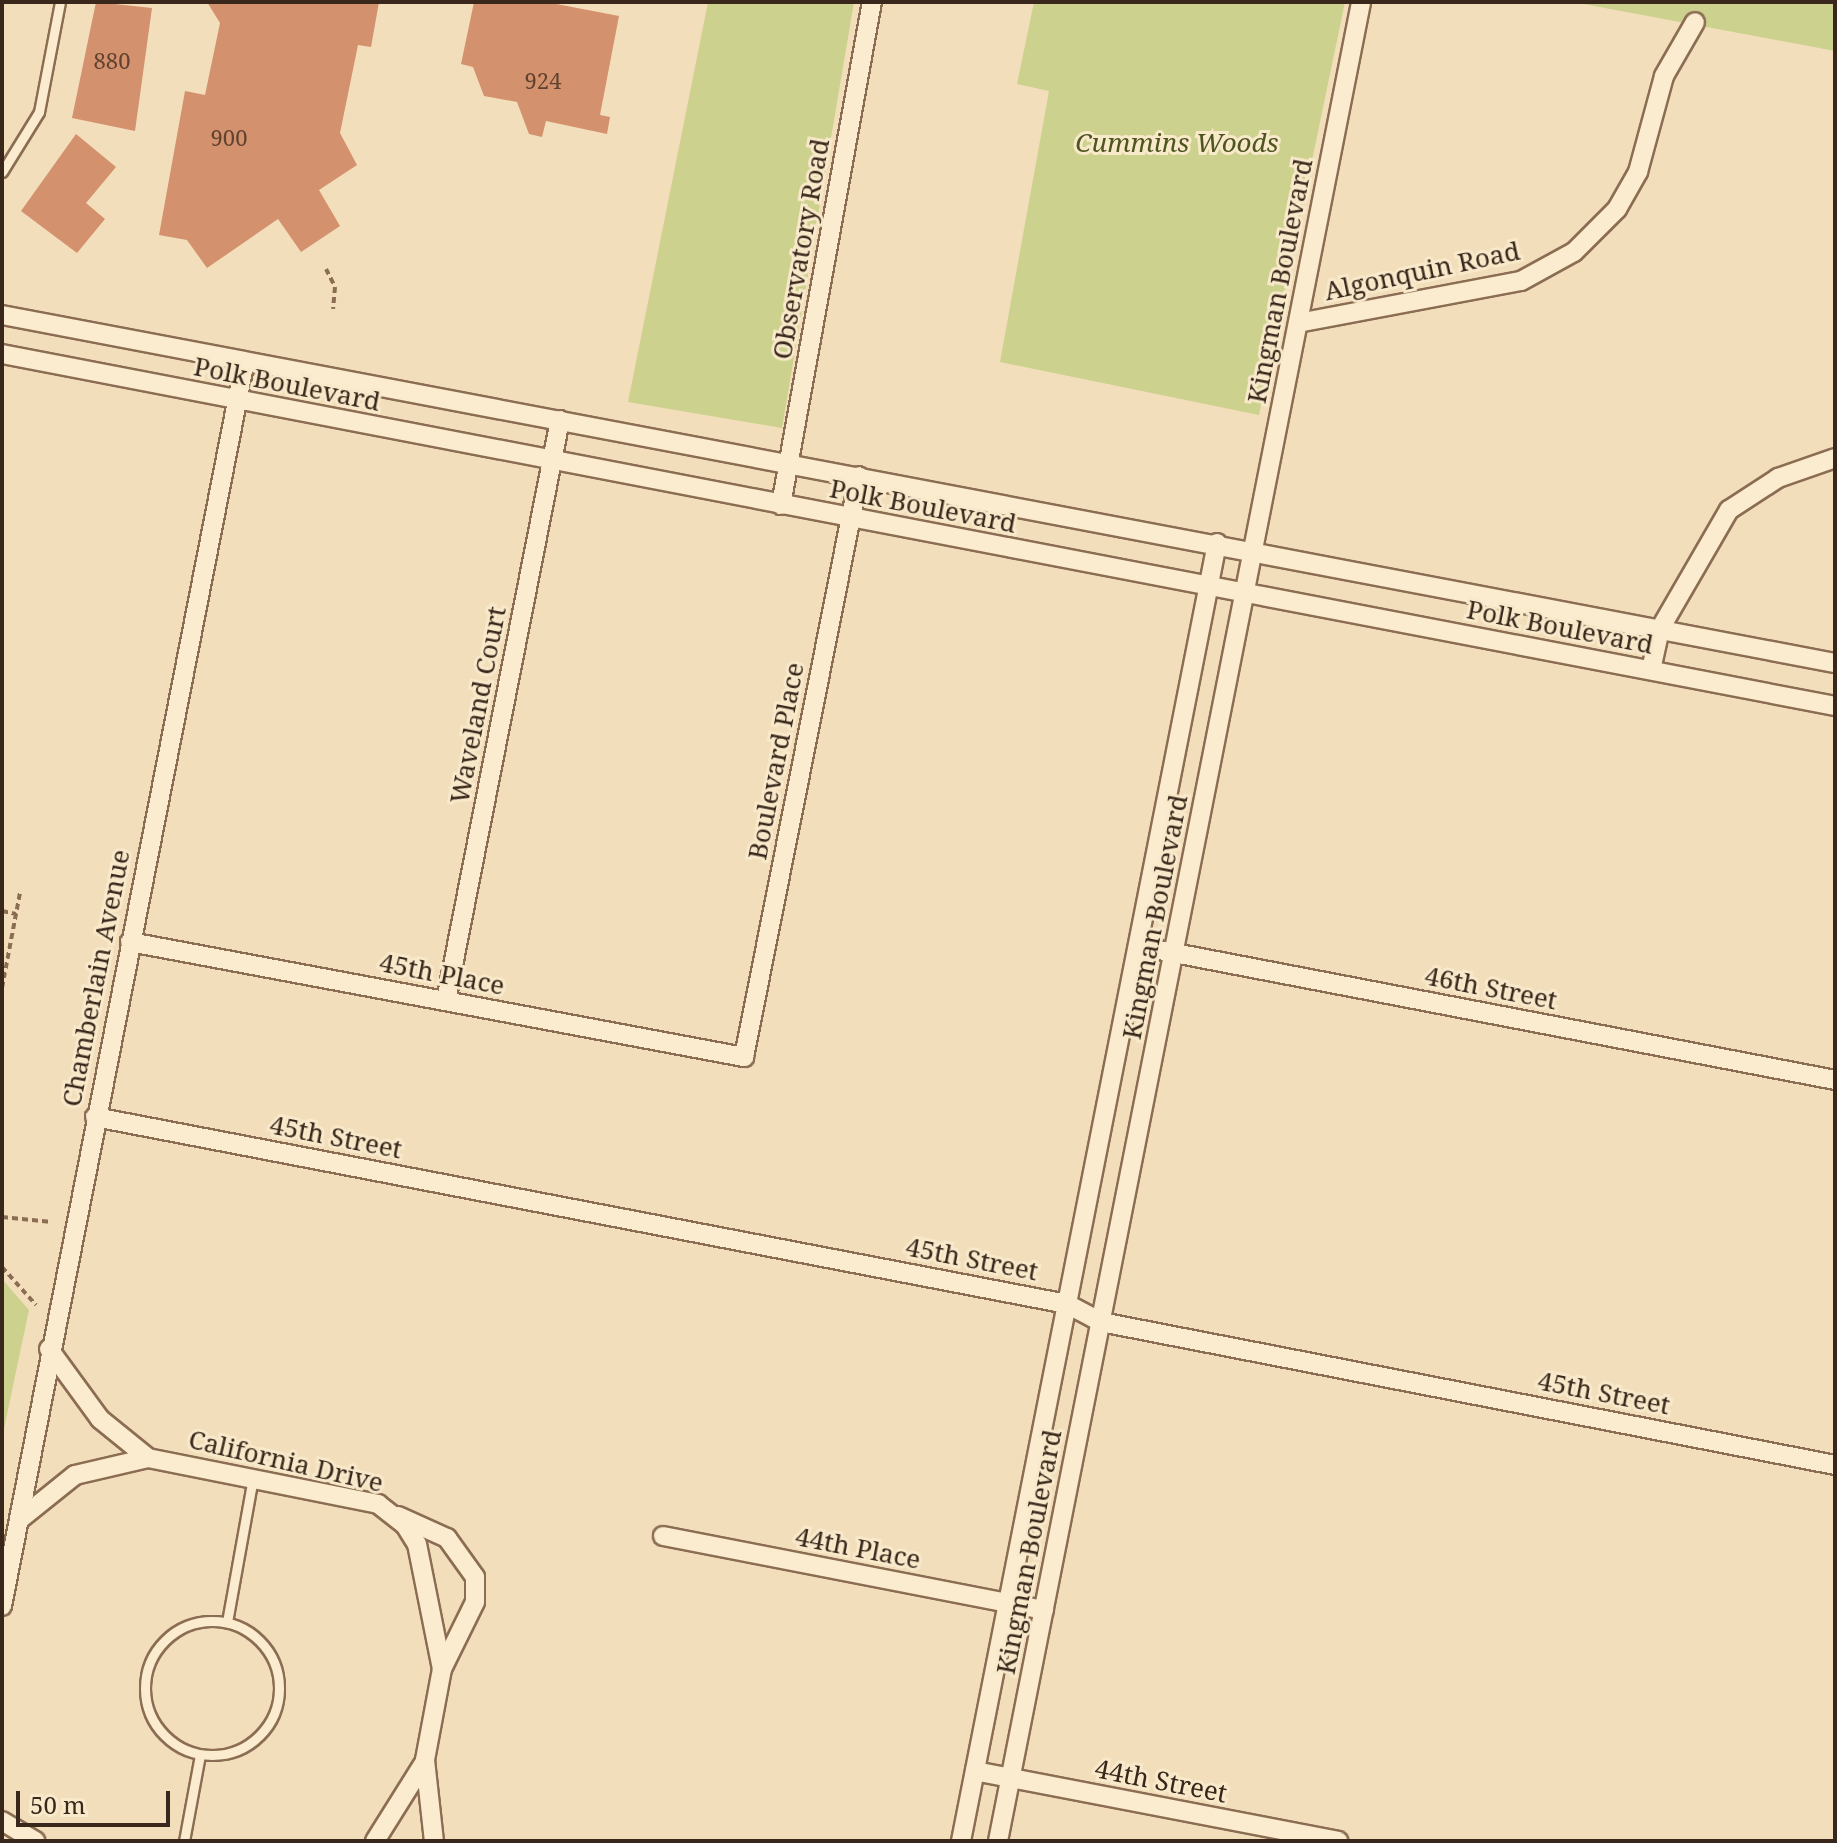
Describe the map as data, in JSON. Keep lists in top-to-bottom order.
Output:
{
  "streets": {
    "street": [
      "Observatory Road",
      "Algonquin Road",
      "Kingman Boulevard",
      "Polk Boulevard",
      "Waveland Court",
      "Boulevard Place",
      "45th Place",
      "Chamberlain Avenue",
      "46th Street",
      "45th Street",
      "California Drive",
      "44th Place",
      "44th Street"
    ]
  },
  "crossings": [
    ["Observatory Road", "Polk Boulevard"],
    ["Algonquin Road", "Kingman Boulevard"],
    ["Kingman Boulevard", "Polk Boulevard"],
    ["Kingman Boulevard", "46th Street"],
    ["Kingman Boulevard", "45th Street"],
    ["Kingman Boulevard", "44th Place"],
    ["Kingman Boulevard", "44th Street"],
    ["Polk Boulevard", "Waveland Court"],
    ["Polk Boulevard", "Boulevard Place"],
    ["Polk Boulevard", "Chamberlain Avenue"],
    ["Waveland Court", "45th Place"],
    ["Boulevard Place", "45th Place"],
    ["45th Place", "Chamberlain Avenue"],
    ["Chamberlain Avenue", "45th Street"],
    ["Chamberlain Avenue", "California Drive"]
  ],
  "parks": ["Cummins Woods"],
  "house_numbers": ["880", "924", "900"],
  "scale_bar": "50 m"
}
